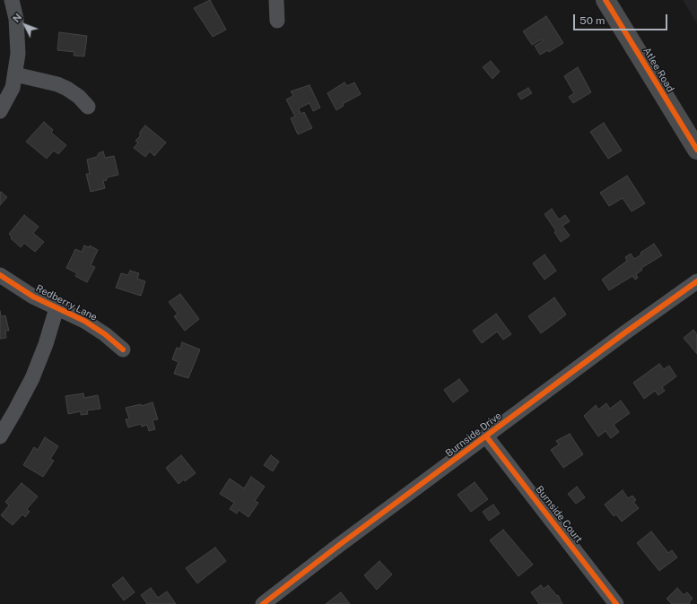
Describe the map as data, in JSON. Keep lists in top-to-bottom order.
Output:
{
  "streets": {
    "main road": ["Atlee Road"],
    "street": ["Redberry Lane", "Burnside Drive", "Burnside Court"]
  },
  "crossings": [
    ["Burnside Drive", "Burnside Court"]
  ],
  "scale_bar": "50 m",
  "north": "top left"
}
